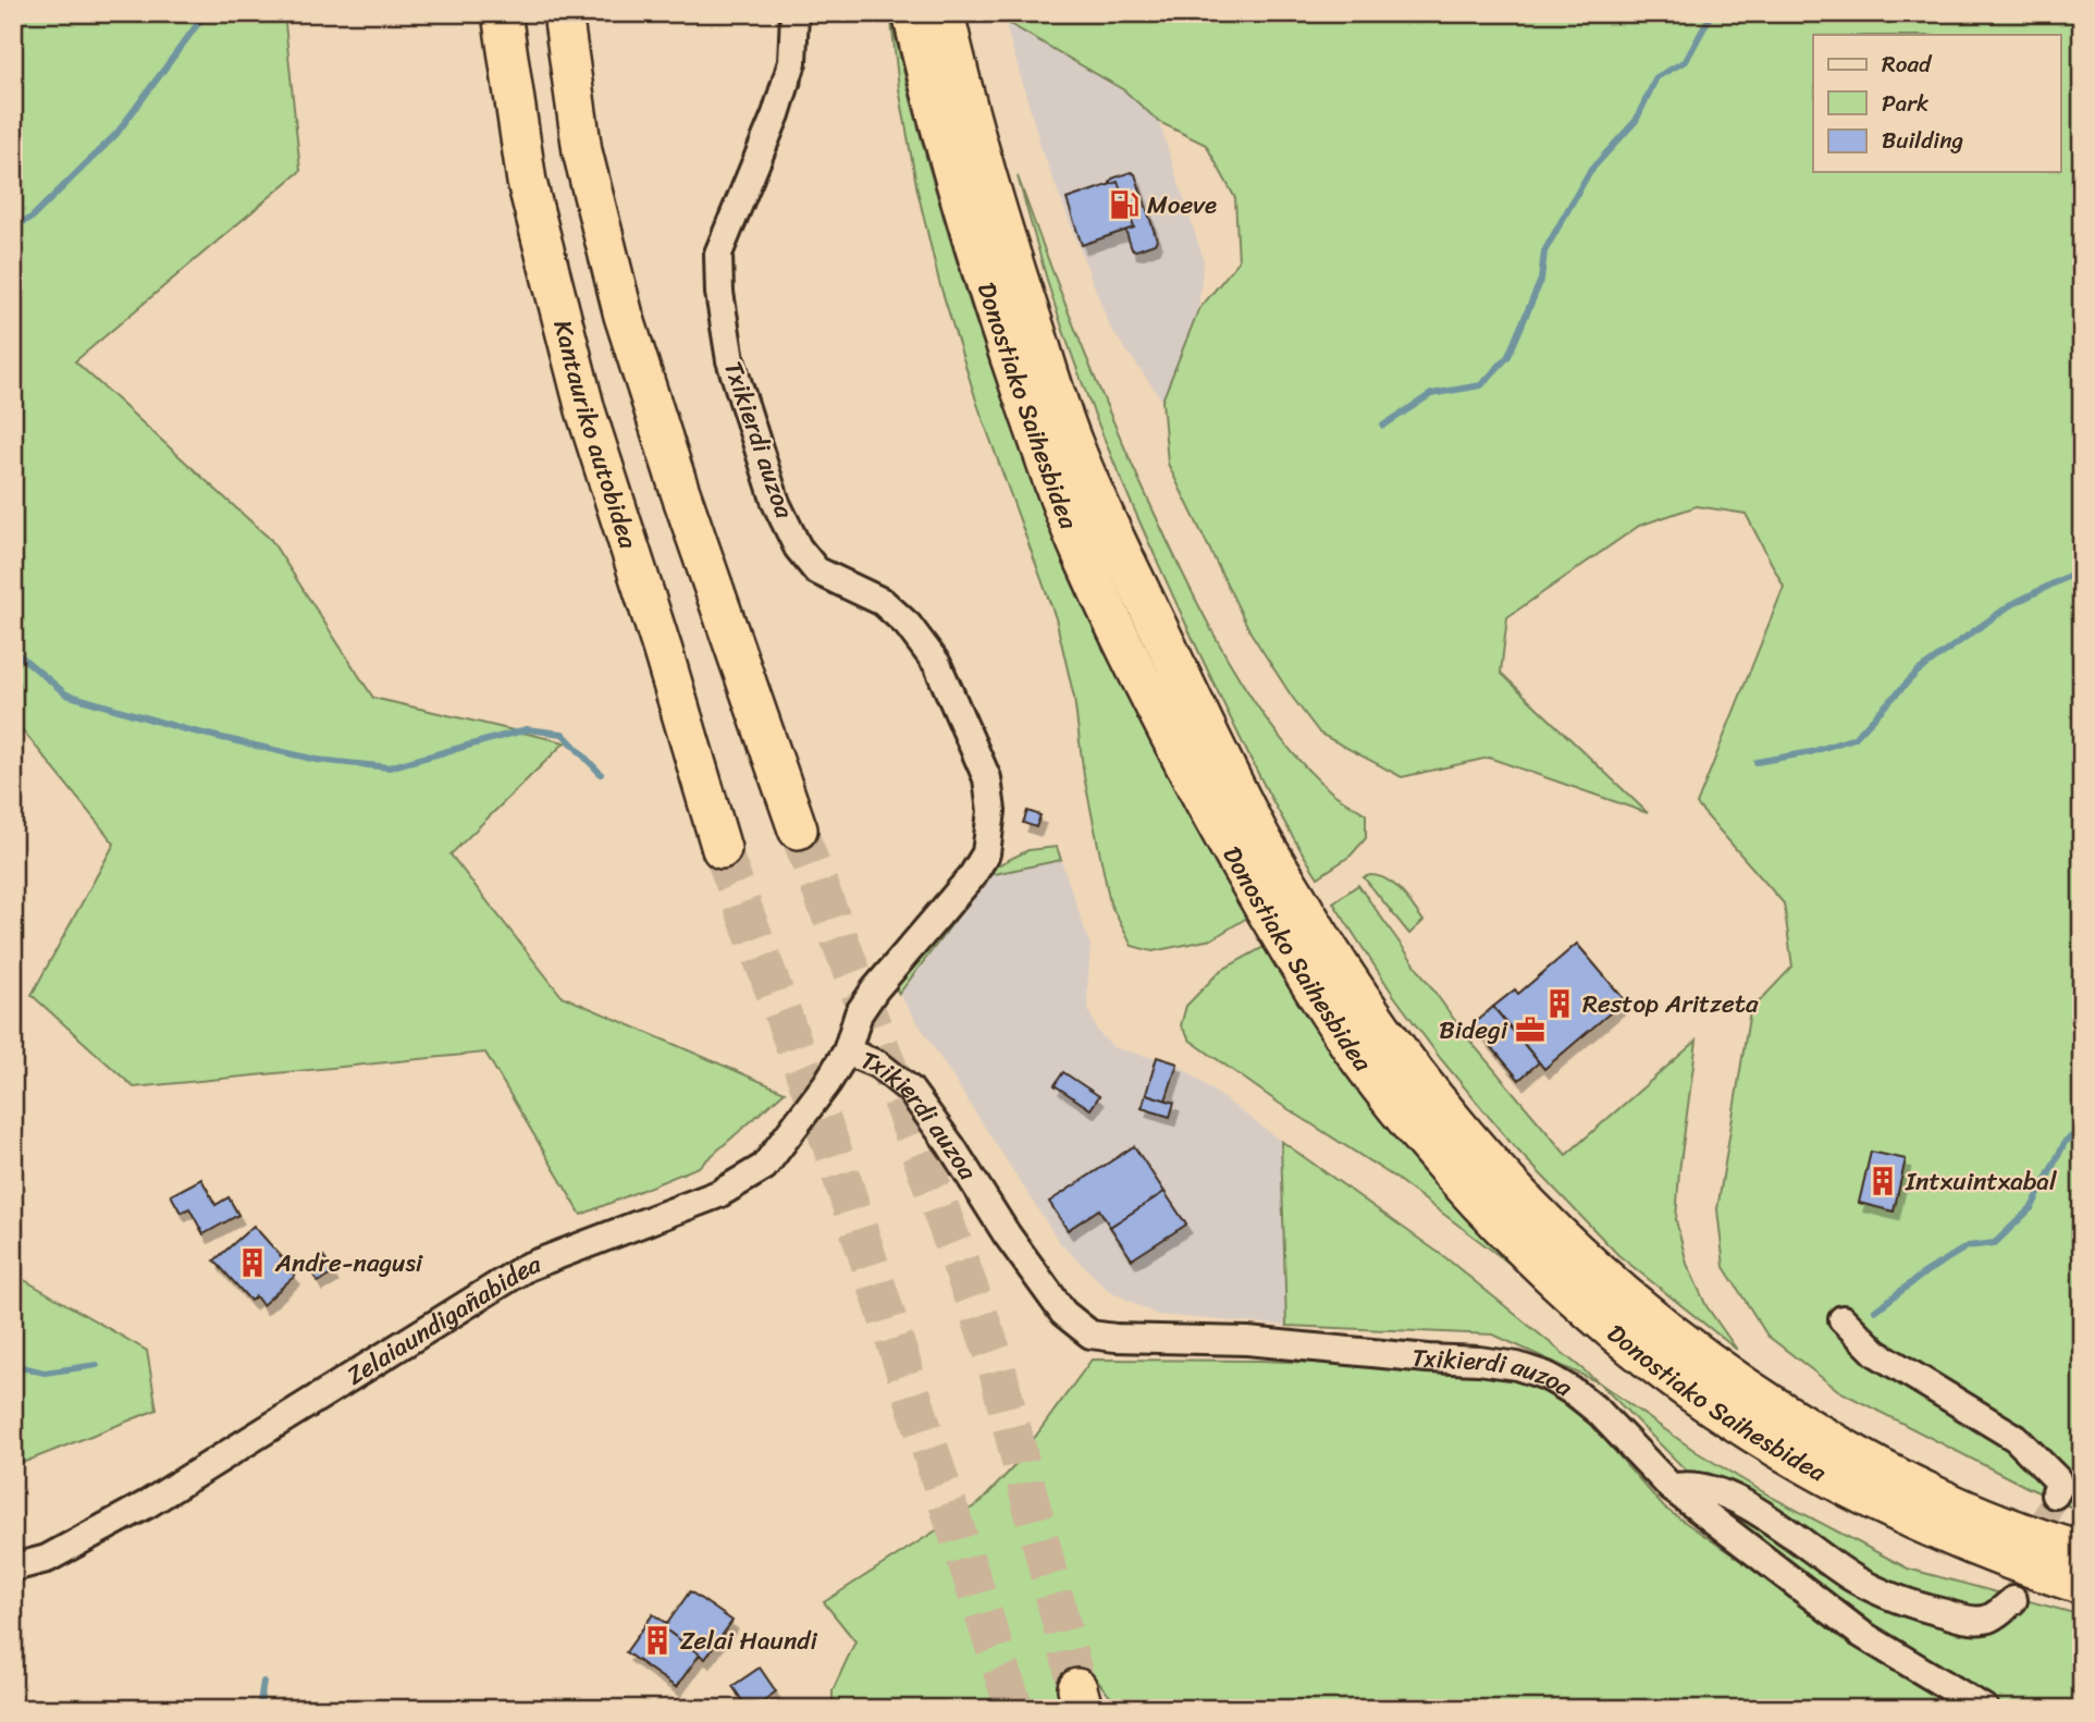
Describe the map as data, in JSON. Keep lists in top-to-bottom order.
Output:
{
  "streets": {
    "highway": ["Donostiako Saihesbidea", "Kantauriko autobidea"],
    "street": ["Txikierdi auzoa", "Zelaiaundigañabidea"]
  },
  "crossings": [
    ["Txikierdi auzoa", "Zelaiaundigañabidea"]
  ],
  "places": {
    "fuel station": ["Moeve"],
    "building": [
      "Restop Aritzeta",
      "Intxuintxabal",
      "Andre-nagusi",
      "Zelai Haundi"
    ],
    "office": ["Bidegi"]
  },
  "legend": ["Road", "Park", "Building"]
}
